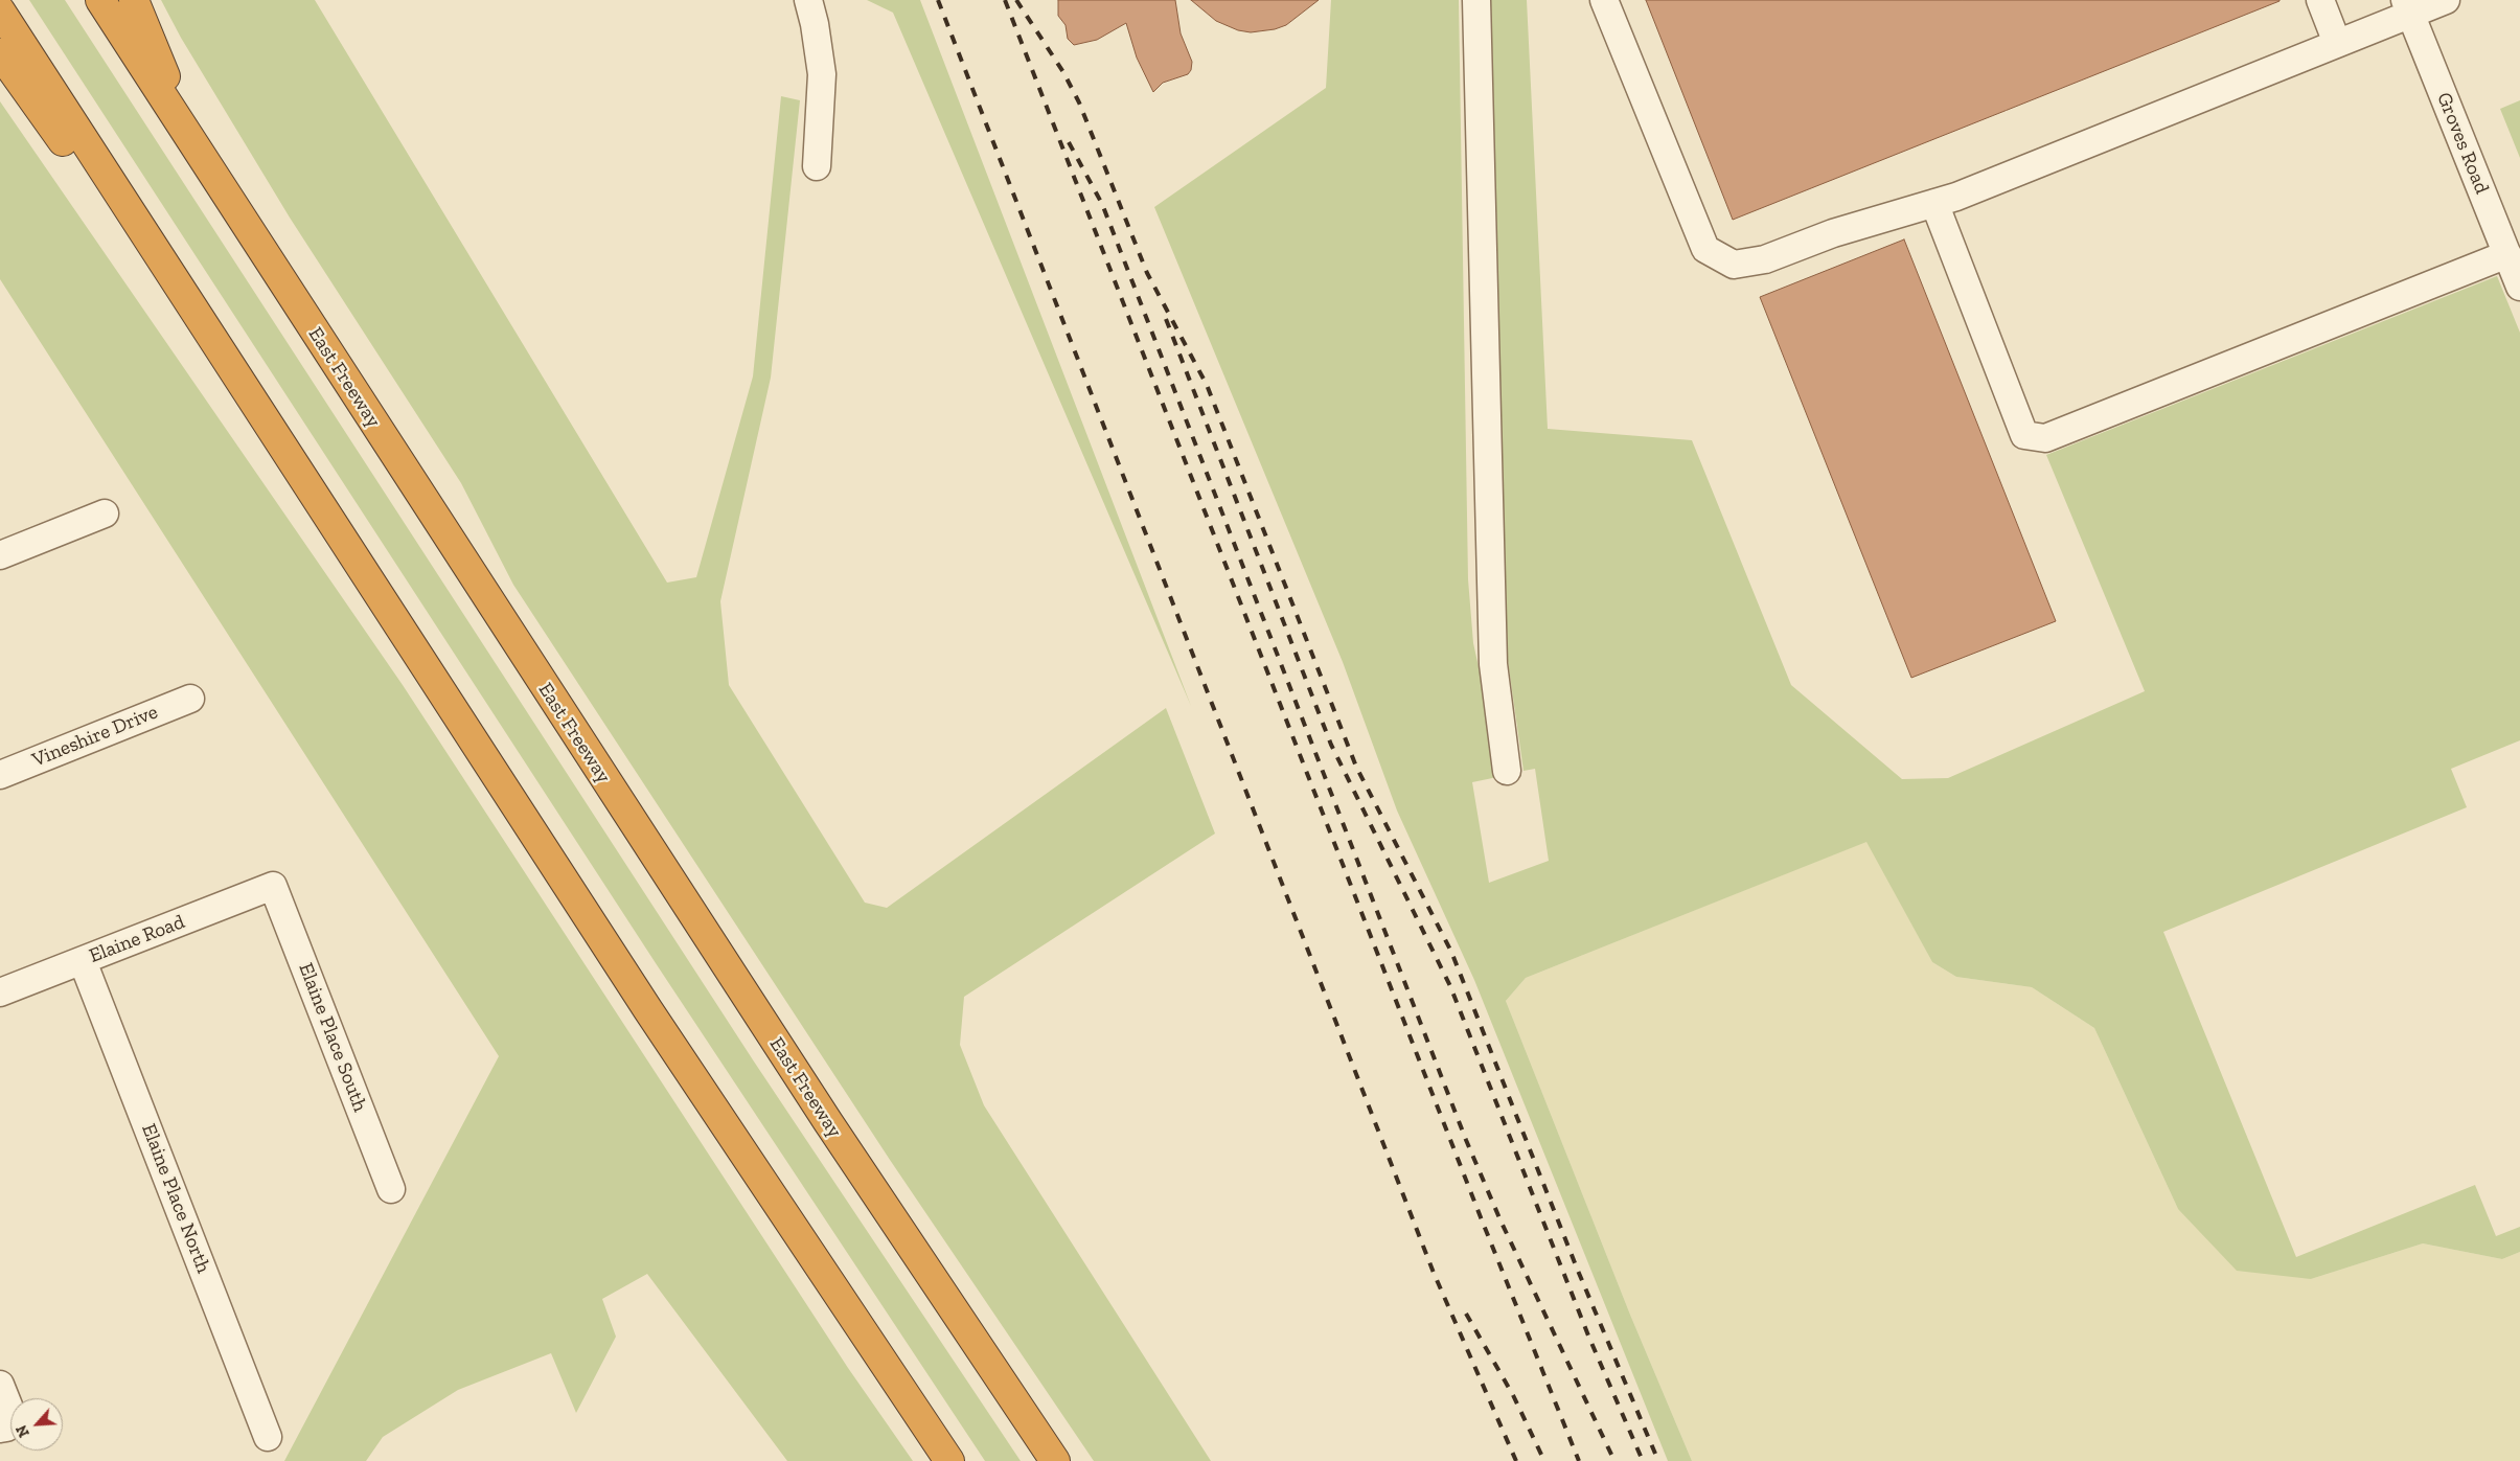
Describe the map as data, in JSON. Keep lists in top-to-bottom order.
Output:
{
  "streets": {
    "highway": ["East Freeway"],
    "street": [
      "Groves Road",
      "Vineshire Drive",
      "Elaine Road",
      "Elaine Place South",
      "Elaine Place North"
    ]
  },
  "crossings": [
    ["Elaine Road", "Elaine Place South"],
    ["Elaine Road", "Elaine Place North"]
  ],
  "north": "bottom left"
}
